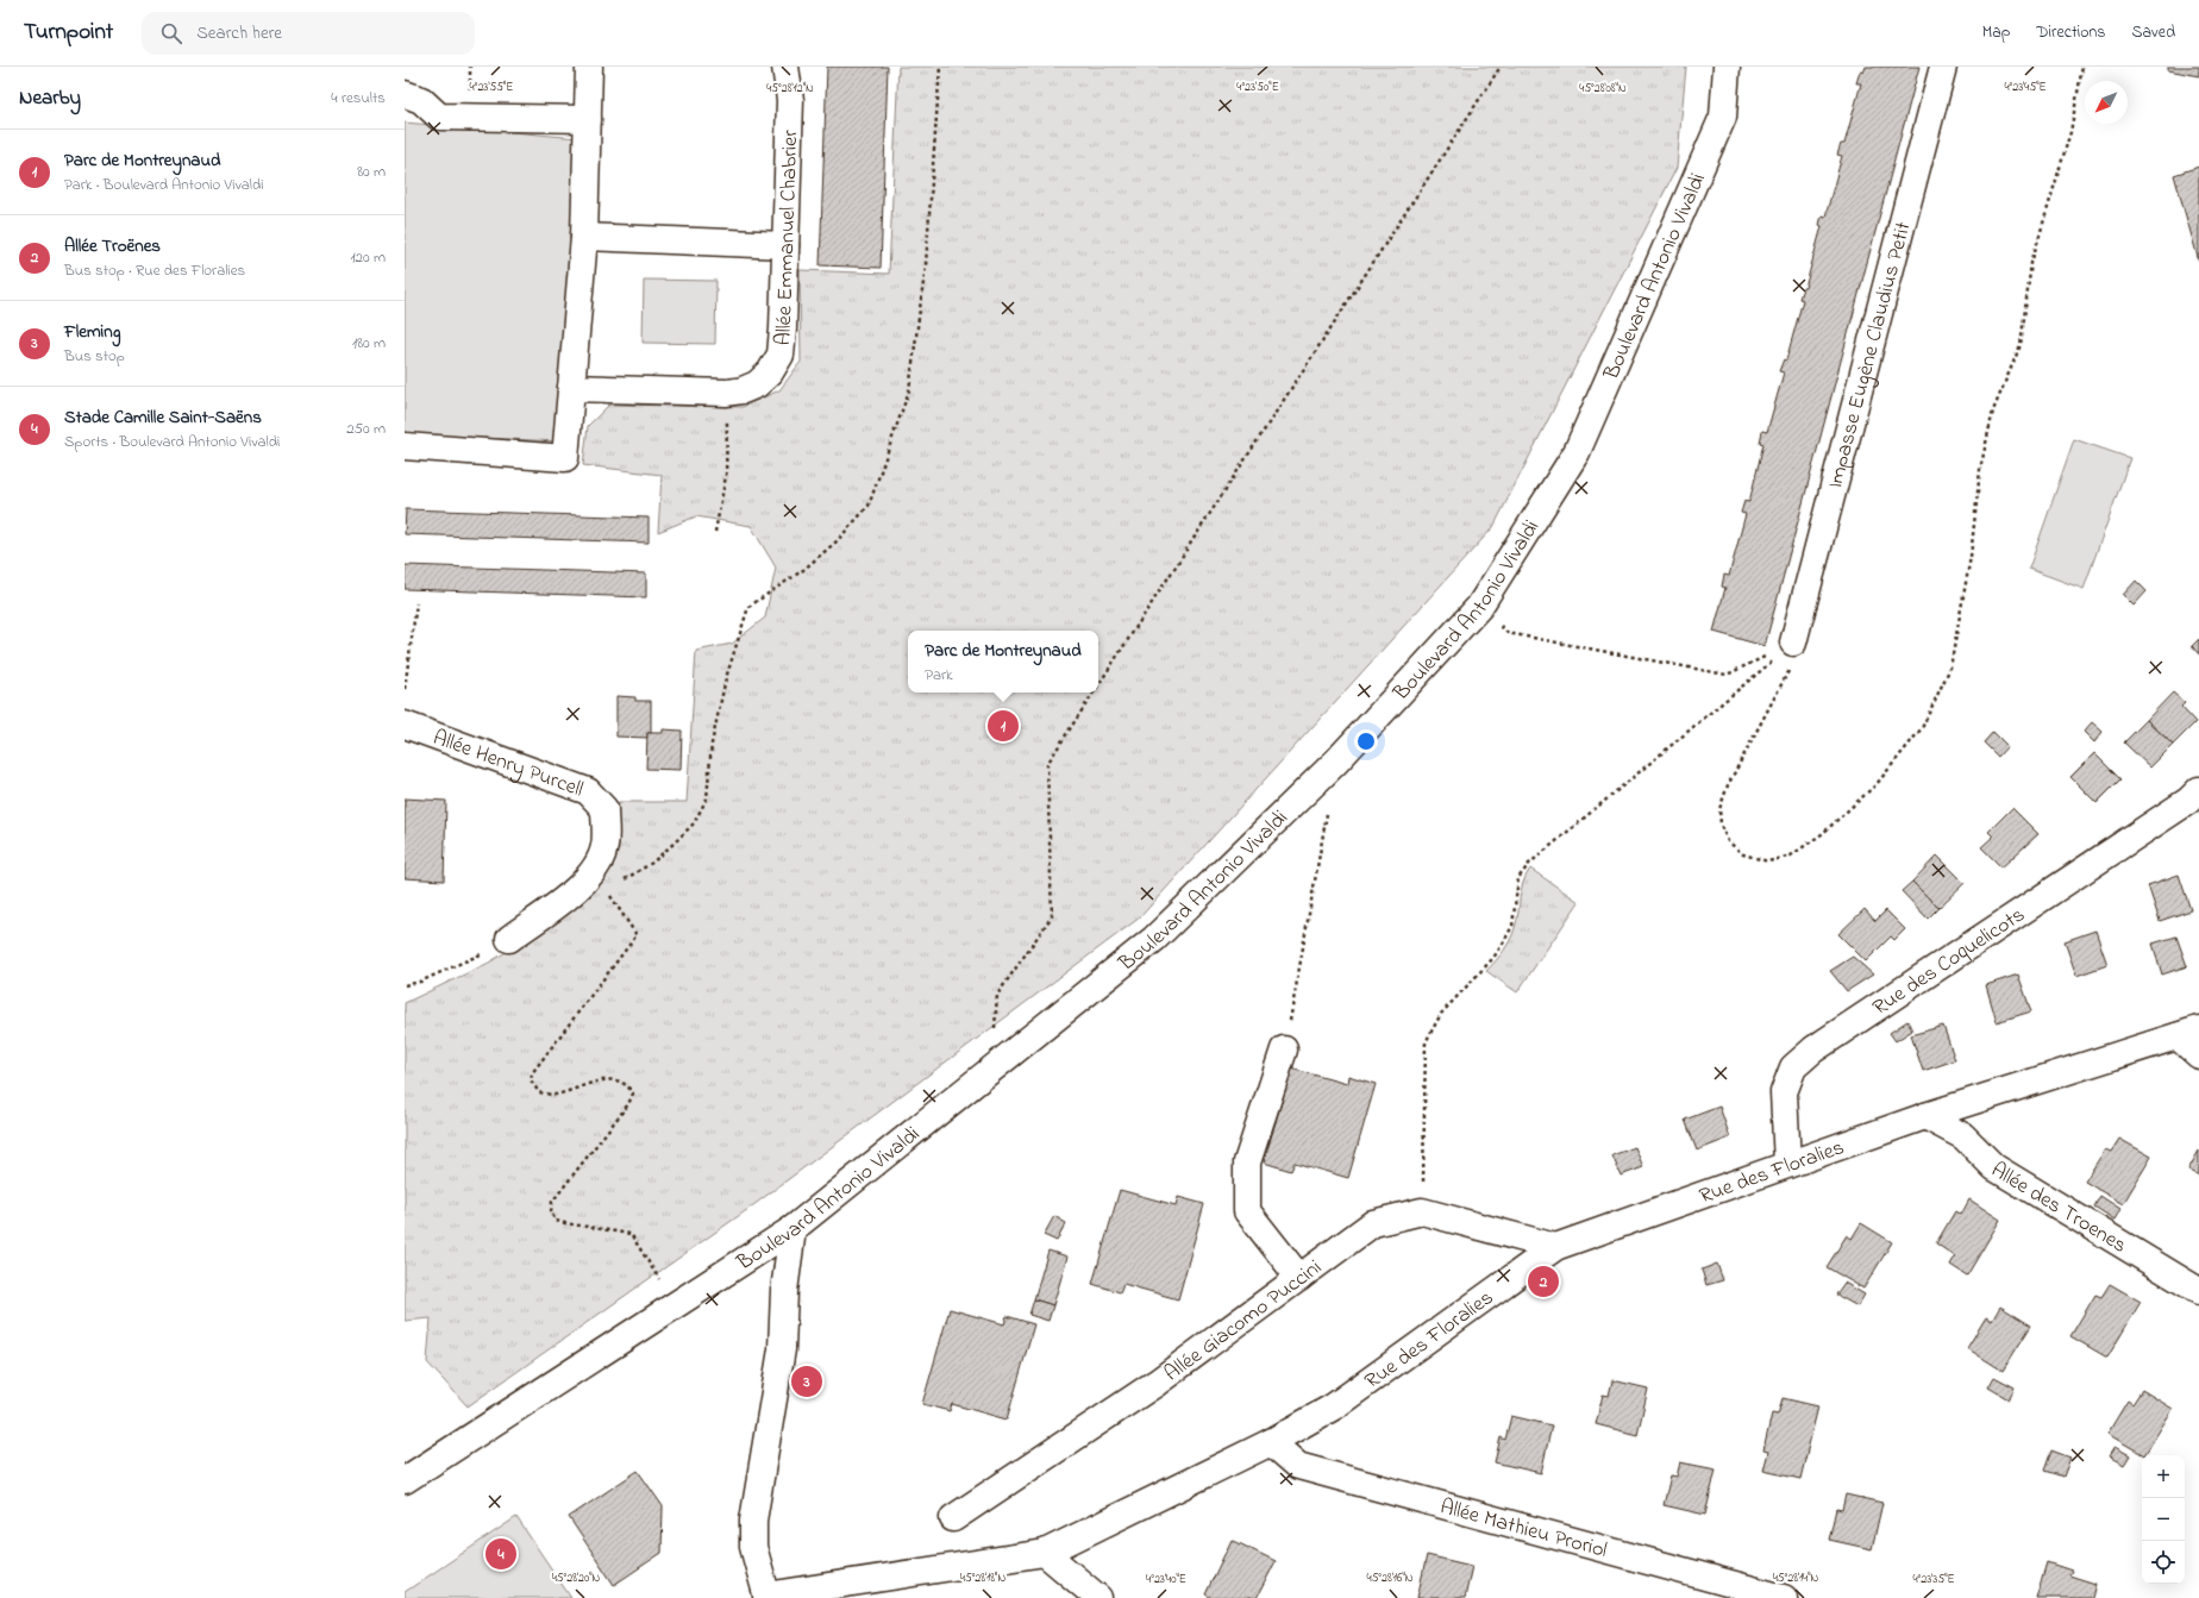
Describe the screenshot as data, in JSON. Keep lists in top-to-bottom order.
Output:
{
  "streets": {
    "street": [
      "Allée Emmanuel Chabrier",
      "Boulevard Antonio Vivaldi",
      "Impasse Eugène Claudius Petit",
      "Allée Henry Purcell",
      "Rue des Coquelicots",
      "Rue des Floralies",
      "Allée des Troenes",
      "Allée Giacomo Puccini",
      "Allée Mathieu Proriol"
    ]
  },
  "crossings": [
    ["Rue des Coquelicots", "Rue des Floralies"],
    ["Rue des Floralies", "Allée des Troenes"],
    ["Rue des Floralies", "Allée Giacomo Puccini"],
    ["Rue des Floralies", "Allée Mathieu Proriol"]
  ],
  "north": "bottom left",
  "page": {
    "header": "Turnpoint",
    "search": "Search here",
    "nav": ["Map", "Directions", "Saved"],
    "heading": ["Nearby", "4 results"],
    "list": [
      {
        "mark": "1",
        "name": "Parc de Montreynaud",
        "note": "Park · Boulevard Antonio Vivaldi",
        "value": "80 m"
      },
      {
        "mark": "2",
        "name": "Allée Troënes",
        "note": "Bus stop · Rue des Floralies",
        "value": "120 m"
      },
      {
        "mark": "3",
        "name": "Fleming",
        "note": "Bus stop",
        "value": "180 m"
      },
      {
        "mark": "4",
        "name": "Stade Camille Saint-Saëns",
        "note": "Sports · Boulevard Antonio Vivaldi",
        "value": "250 m"
      }
    ],
    "popup": ["Parc de Montreynaud", "Park"],
    "pins": [
      "1",
      "2",
      "3",
      "4"
    ],
    "map_buttons": ["+", "−"]
  },
  "coordinates": [
    "4°23'55\"E",
    "4°23'50\"E",
    "4°23'45\"E",
    "45°28'12\"N",
    "45°28'08\"N",
    "45°28'20\"N",
    "45°28'18\"N",
    "45°28'16\"N",
    "45°28'14\"N",
    "4°23'40\"E",
    "4°23'35\"E"
  ]
}
